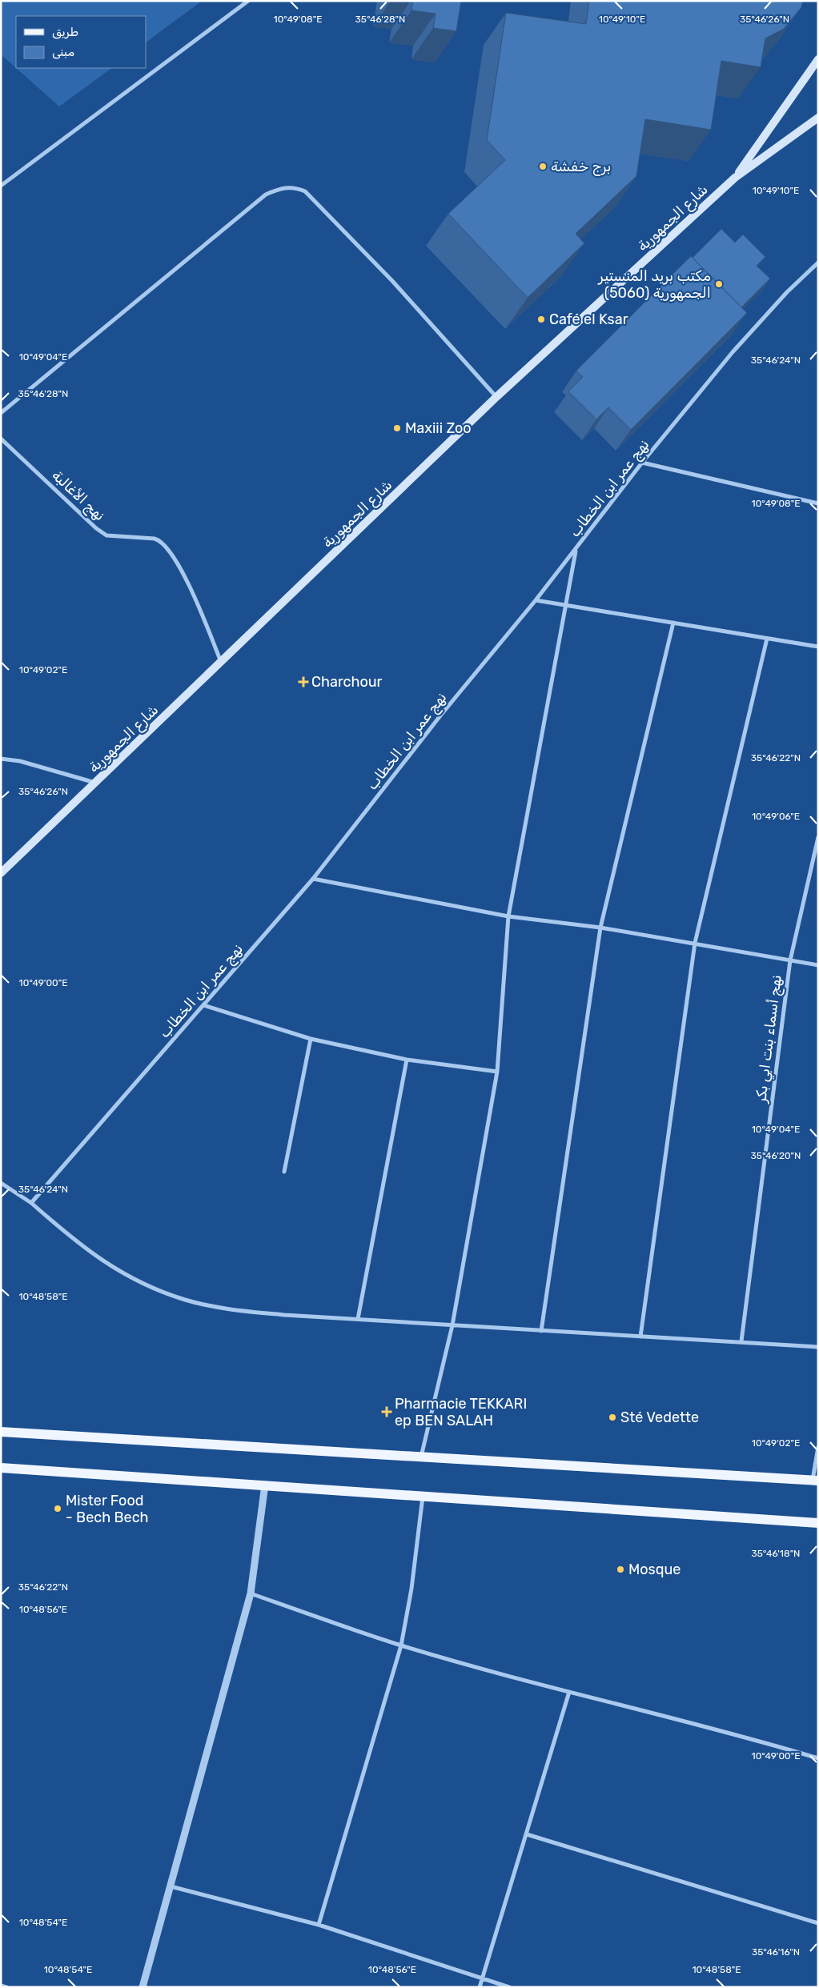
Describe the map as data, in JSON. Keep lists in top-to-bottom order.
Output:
{
  "streets": {
    "main road": ["شارع الجمهورية"],
    "street": ["نهج عمر ابن الخطاب", "نهج الأغالبة", "نهج أسماء بنت ابي بكر"]
  },
  "crossings": [
    ["شارع الجمهورية", "نهج الأغالبة"]
  ],
  "places": {
    "other": [
      "برج خفشة",
      "مكتب بريد المنستير الجمهورية (5060)",
      "Café el Ksar",
      "Maxiii Zoo",
      "Sté Vedette",
      "Mister Food - Bech Bech",
      "Mosque"
    ],
    "health": ["Charchour", "Pharmacie TEKKARI ep BEN SALAH"]
  },
  "legend": ["طريق", "مبنى"],
  "coordinates": [
    "10°49'08\"E",
    "10°49'10\"E",
    "35°46'28\"N",
    "35°46'26\"N",
    "10°49'04\"E",
    "35°46'24\"N",
    "10°49'02\"E",
    "35°46'22\"N",
    "10°49'06\"E",
    "10°49'00\"E",
    "35°46'20\"N",
    "10°48'58\"E",
    "35°46'18\"N",
    "10°48'56\"E",
    "10°48'54\"E",
    "35°46'16\"N"
  ]
}
